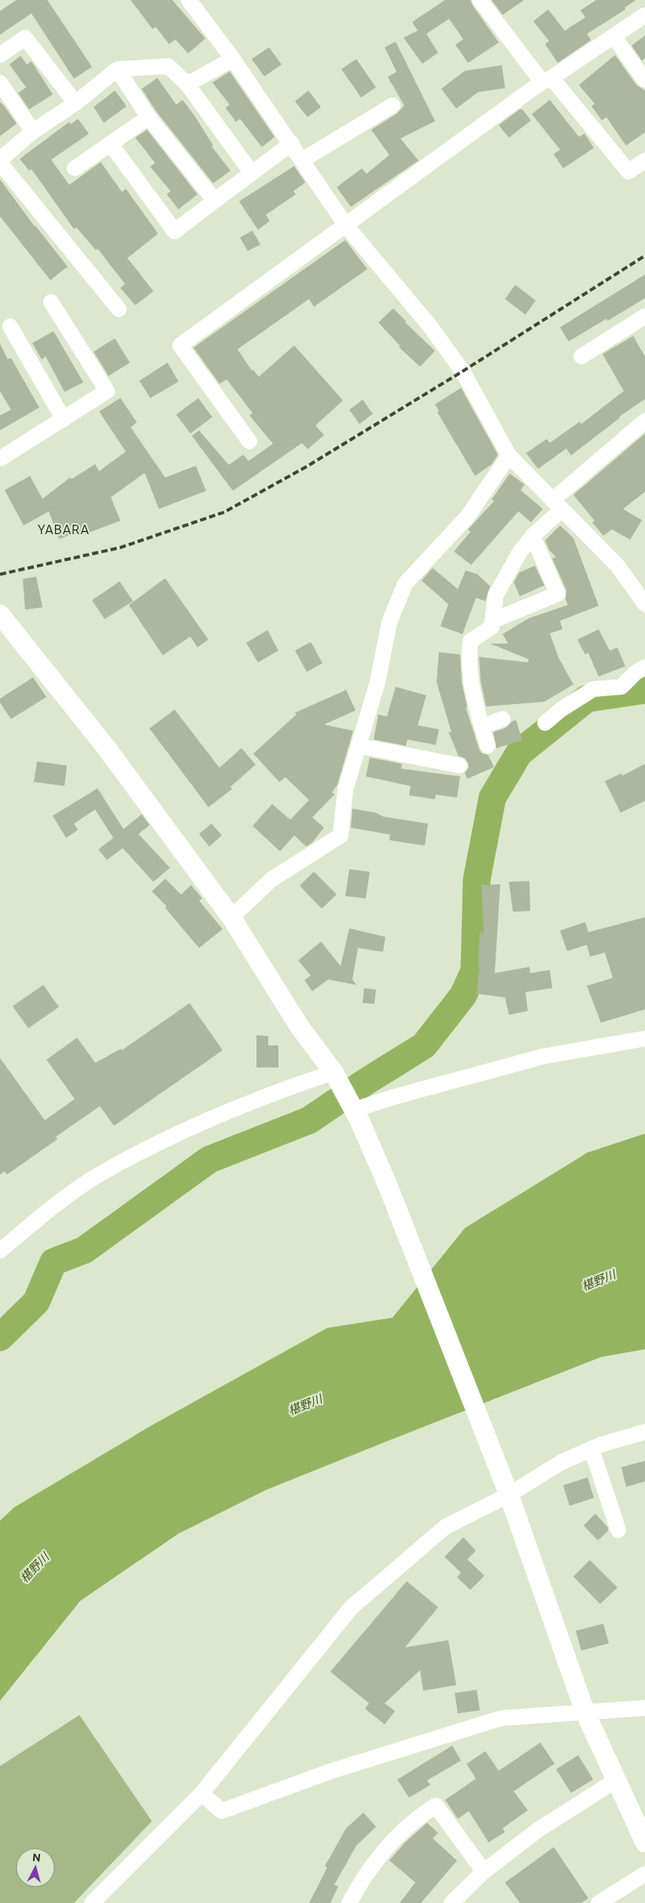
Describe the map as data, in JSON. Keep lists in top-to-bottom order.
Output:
{
  "districts": ["YABARA"],
  "water": ["椹野川"],
  "north": "top"
}
